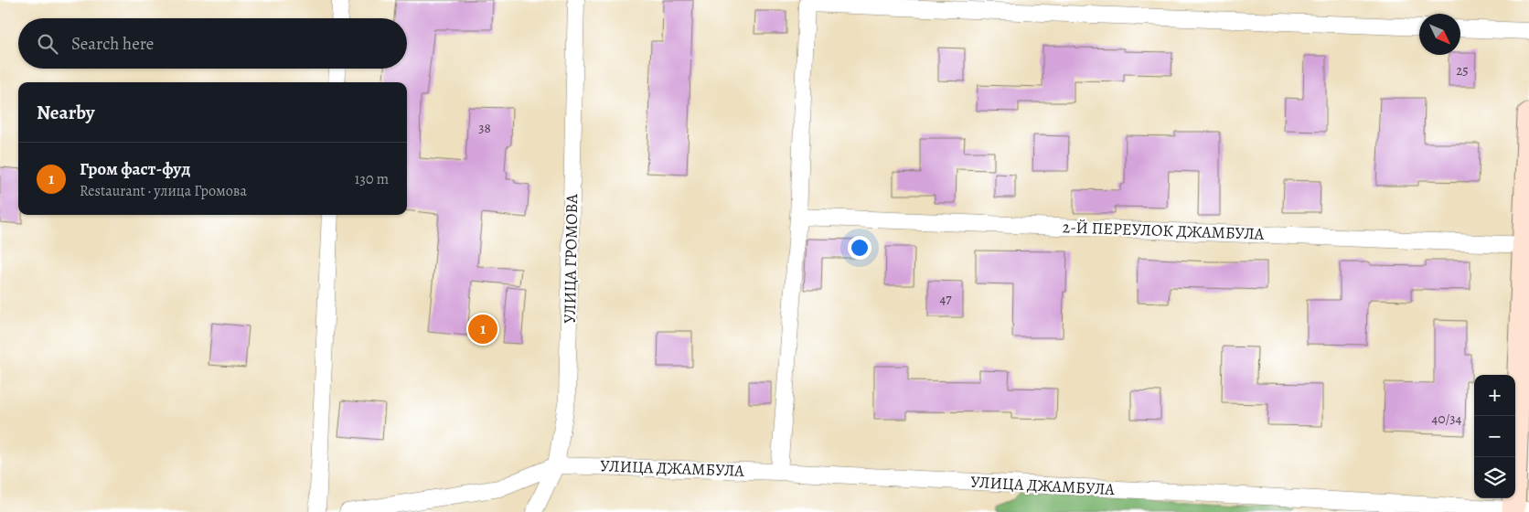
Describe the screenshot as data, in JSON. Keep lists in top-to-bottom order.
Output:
{
  "streets": {
    "street": ["2-Й ПЕРЕУЛОК ДЖАМБУЛА", "УЛИЦА ГРОМОВА", "УЛИЦА ДЖАМБУЛА"]
  },
  "crossings": [
    ["УЛИЦА ГРОМОВА", "УЛИЦА ДЖАМБУЛА"]
  ],
  "house_numbers": [
    "25",
    "38",
    "47",
    "40/34"
  ],
  "north": "bottom right",
  "page": {
    "search": "Search here",
    "heading": "Nearby",
    "list": [
      {
        "mark": "1",
        "name": "Гром фаст-фуд",
        "note": "Restaurant · улица Громова",
        "value": "130 m"
      }
    ],
    "pins": "1",
    "map_buttons": ["+", "−"]
  }
}
